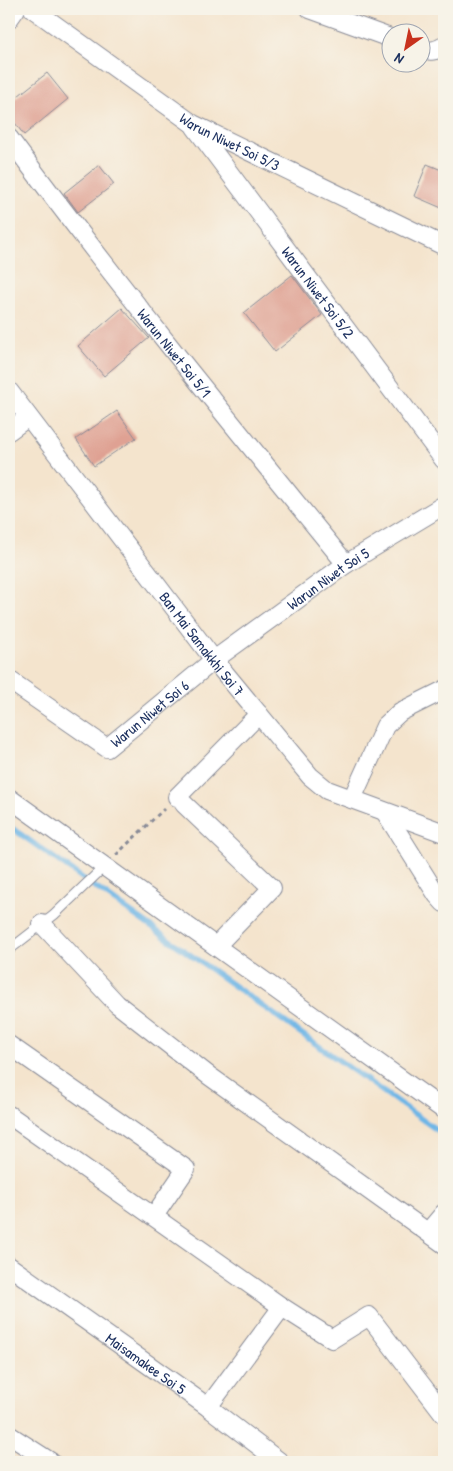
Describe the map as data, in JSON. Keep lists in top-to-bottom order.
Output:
{
  "streets": {
    "street": [
      "Warun Niwet Soi 5/3",
      "Warun Niwet Soi 5/2",
      "Warun Niwet Soi 5/1",
      "Warun Niwet Soi 5",
      "Ban Mai Samakkhi Soi 7",
      "Warun Niwet Soi 6",
      "Maisamakee Soi 5"
    ]
  },
  "crossings": [
    ["Warun Niwet Soi 5/3", "Warun Niwet Soi 5/2"],
    ["Warun Niwet Soi 5/1", "Warun Niwet Soi 5"],
    ["Warun Niwet Soi 5", "Ban Mai Samakkhi Soi 7"],
    ["Warun Niwet Soi 5", "Warun Niwet Soi 6"],
    ["Ban Mai Samakkhi Soi 7", "Warun Niwet Soi 6"]
  ],
  "north": "bottom left"
}
